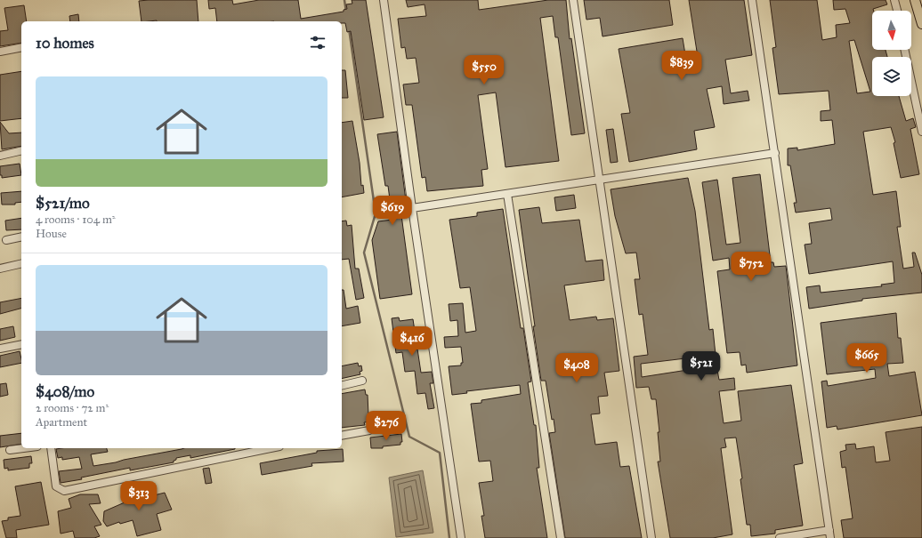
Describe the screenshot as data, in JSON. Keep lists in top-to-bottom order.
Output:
{
  "north": "bottom",
  "page": {
    "heading": "10 homes",
    "price": [
      "$839",
      "$550",
      "$619",
      "$752",
      "$416",
      "$665",
      "$521",
      "$408",
      "$276",
      "$313"
    ],
    "list": [
      {
        "name": "$521/mo",
        "note": "4 rooms · 104 m² · House"
      },
      {
        "name": "$408/mo",
        "note": "2 rooms · 72 m² · Apartment"
      }
    ]
  }
}
